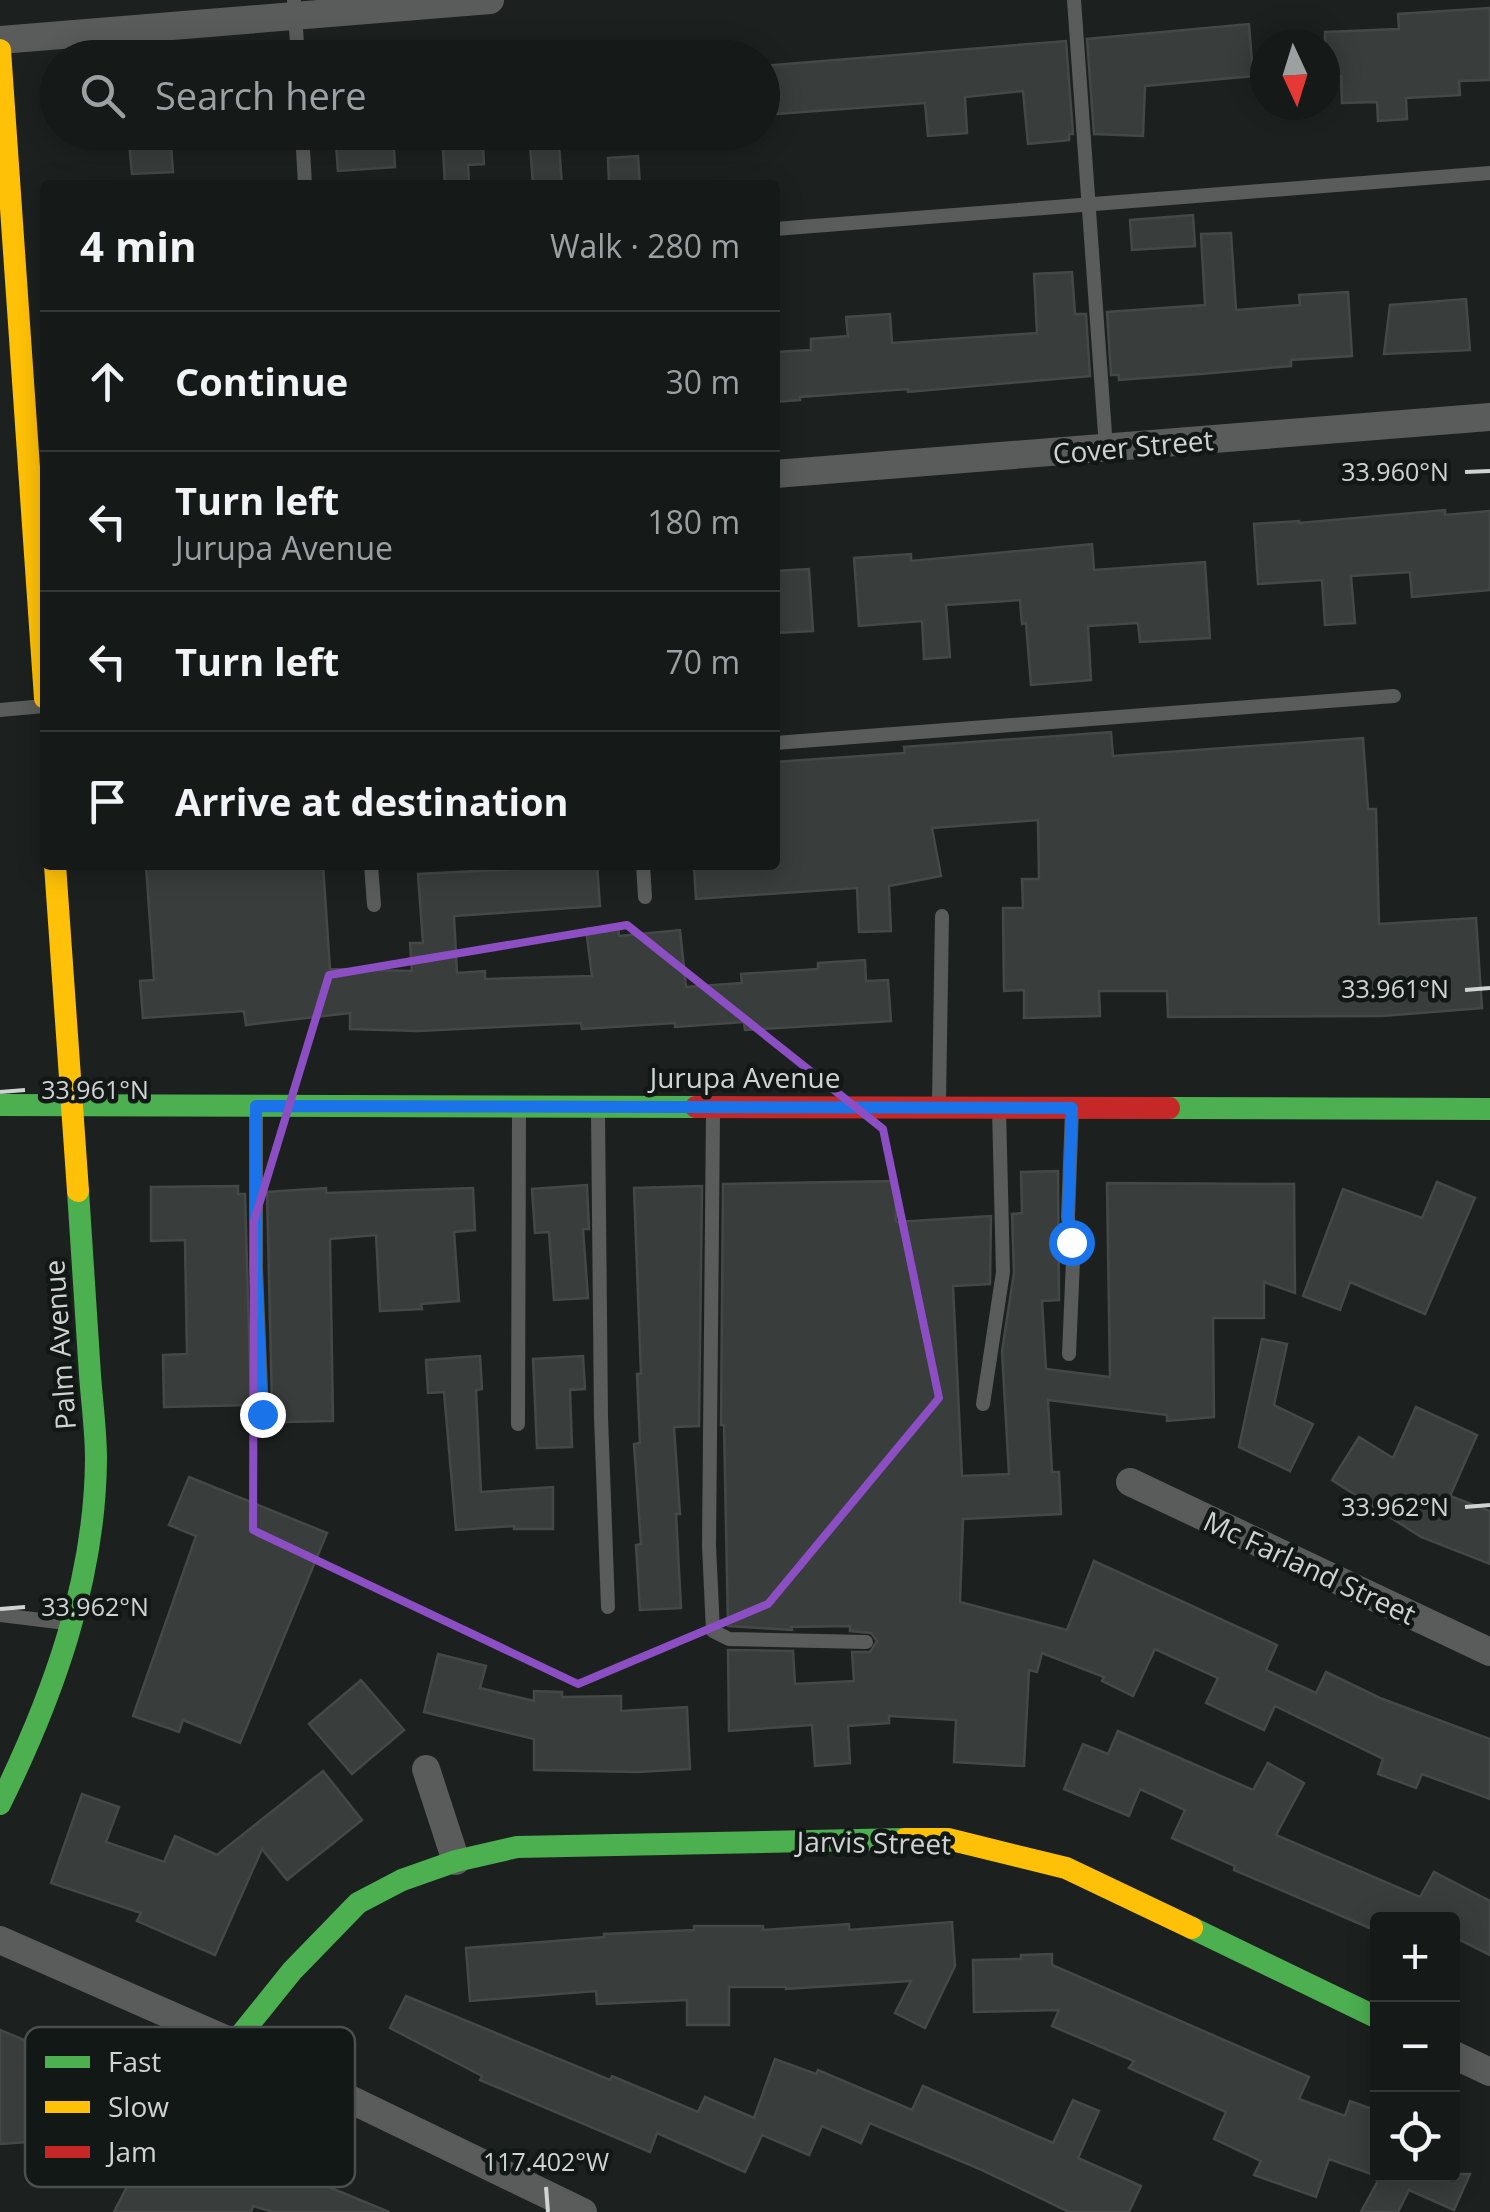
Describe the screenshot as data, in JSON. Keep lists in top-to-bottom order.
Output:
{
  "streets": {
    "street": [
      "Cover Street",
      "Jurupa Avenue",
      "Palm Avenue",
      "Mc Farland Street",
      "Jarvis Street"
    ]
  },
  "crossings": [
    ["Jurupa Avenue", "Palm Avenue"]
  ],
  "legend": ["Fast", "Slow", "Jam"],
  "north": "bottom",
  "page": {
    "search": "Search here",
    "heading": ["4 min", "Walk · 280 m"],
    "list": [
      ["Continue", "30 m"],
      ["Turn left", "Jurupa Avenue", "180 m"],
      ["Turn left", "70 m"],
      "Arrive at destination"
    ],
    "map_buttons": ["+", "−"]
  },
  "coordinates": [
    "33.960°N",
    "33.961°N",
    "33.962°N",
    "117.402°W"
  ]
}
